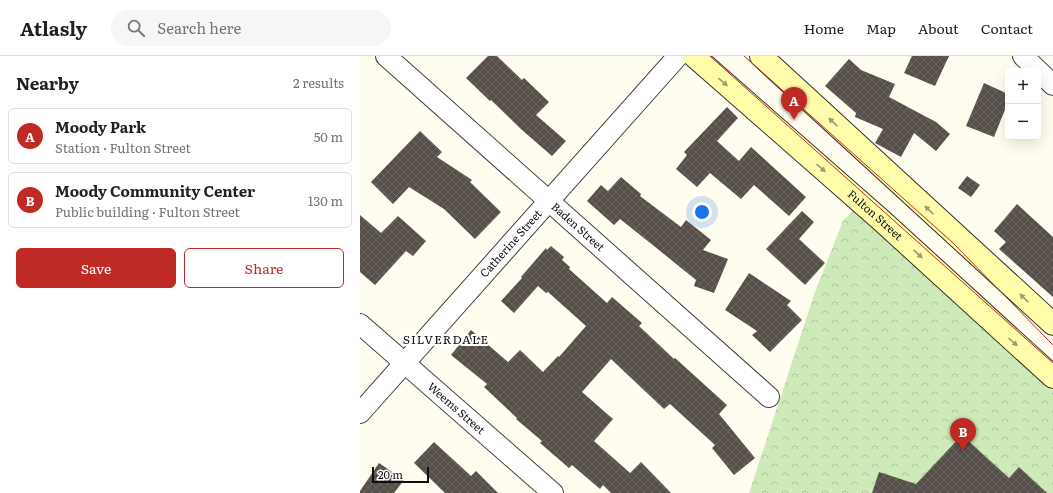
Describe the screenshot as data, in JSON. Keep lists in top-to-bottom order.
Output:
{
  "streets": {
    "main road": ["Fulton Street"],
    "street": ["Baden Street", "Catherine Street", "Weems Street"]
  },
  "crossings": [
    ["Baden Street", "Catherine Street"],
    ["Catherine Street", "Weems Street"]
  ],
  "districts": ["SILVERDALE"],
  "scale_bar": "20 m",
  "page": {
    "header": "Atlasly",
    "search": "Search here",
    "nav": [
      "Home",
      "Map",
      "About",
      "Contact"
    ],
    "heading": ["Nearby", "2 results"],
    "map_buttons": ["+", "−"],
    "pins": ["A", "B"],
    "list": [
      {
        "mark": "A",
        "name": "Moody Park",
        "note": "Station · Fulton Street",
        "value": "50 m"
      },
      {
        "mark": "B",
        "name": "Moody Community Center",
        "note": "Public building · Fulton Street",
        "value": "130 m"
      }
    ],
    "buttons": ["Save", "Share"],
    "scale": "20 m"
  }
}
